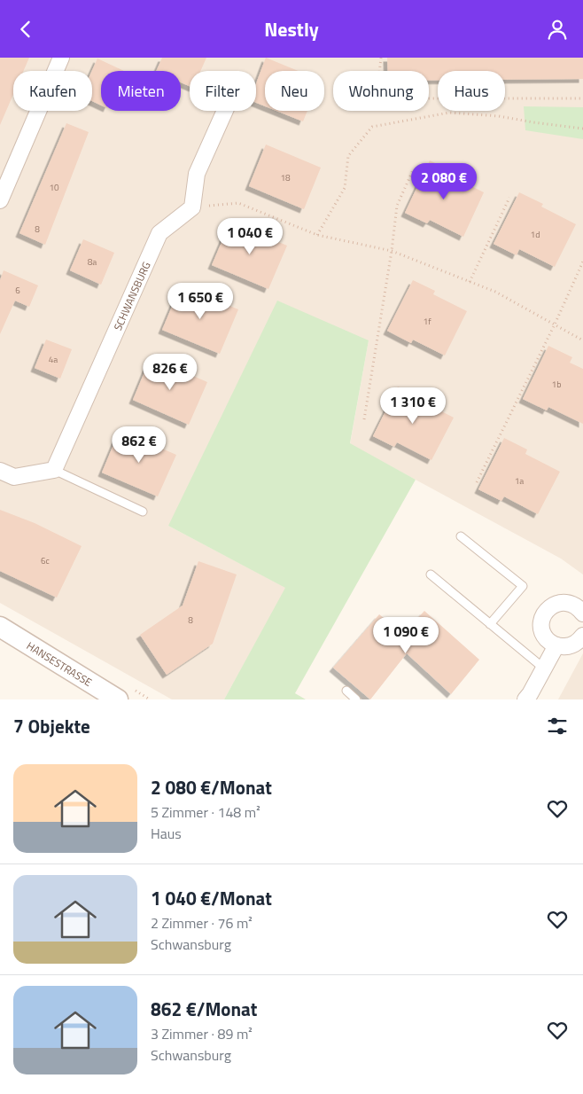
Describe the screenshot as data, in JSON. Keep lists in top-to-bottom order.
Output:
{
  "streets": {
    "street": ["SCHWANSBURG", "HANSESTRASSE"]
  },
  "house_numbers": [
    "18",
    "10",
    "8",
    "1d",
    "8a",
    "6",
    "1f",
    "4a",
    "1b",
    "1a",
    "6c",
    "8"
  ],
  "page": {
    "header": "Nestly",
    "chip": [
      "Kaufen",
      "Mieten",
      "Filter",
      "Neu",
      "Wohnung",
      "Haus"
    ],
    "price": [
      "2 080 €",
      "1 040 €",
      "1 650 €",
      "826 €",
      "1 310 €",
      "862 €",
      "1 090 €"
    ],
    "heading": "7 Objekte",
    "list": [
      {
        "name": "2 080 €/Monat",
        "note": "5 Zimmer · 148 m² · Haus"
      },
      {
        "name": "1 040 €/Monat",
        "note": "2 Zimmer · 76 m² · Schwansburg"
      },
      {
        "name": "862 €/Monat",
        "note": "3 Zimmer · 89 m² · Schwansburg"
      }
    ]
  }
}
